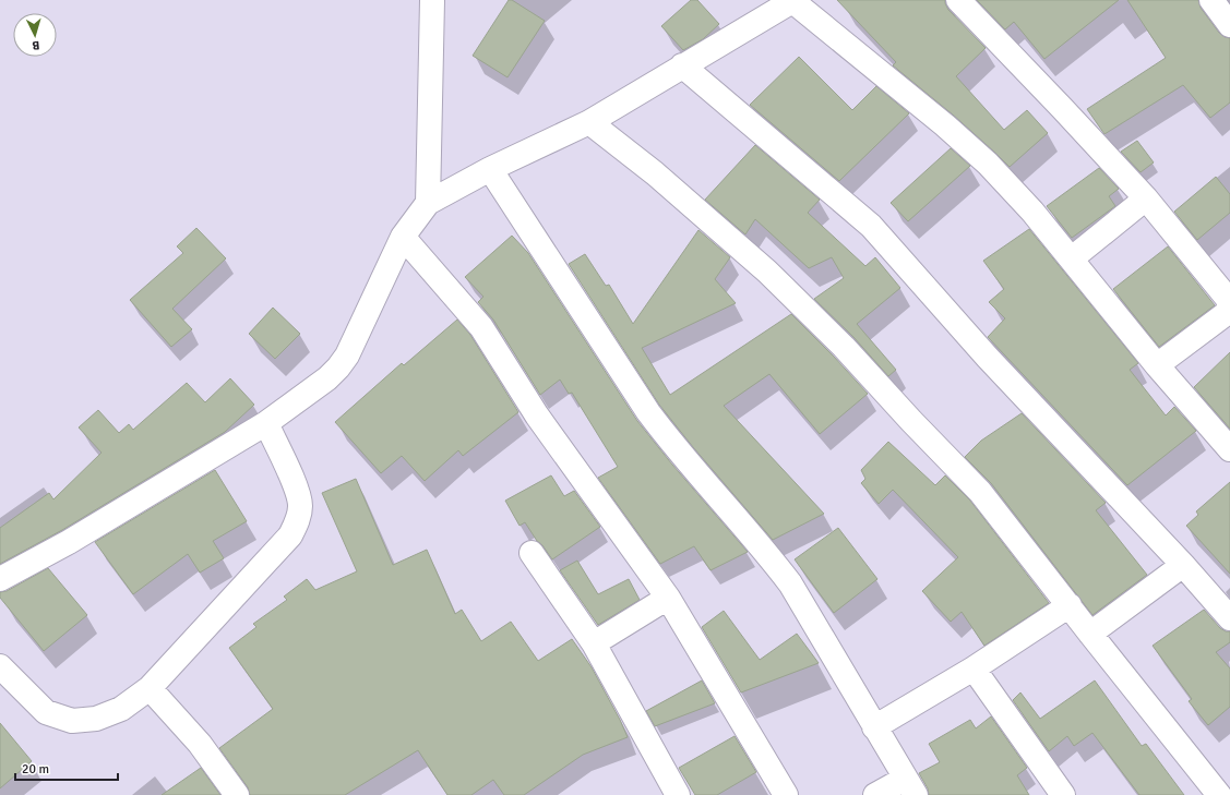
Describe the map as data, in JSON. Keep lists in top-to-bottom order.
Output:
{
  "scale_bar": "20 m",
  "north": "bottom"
}
